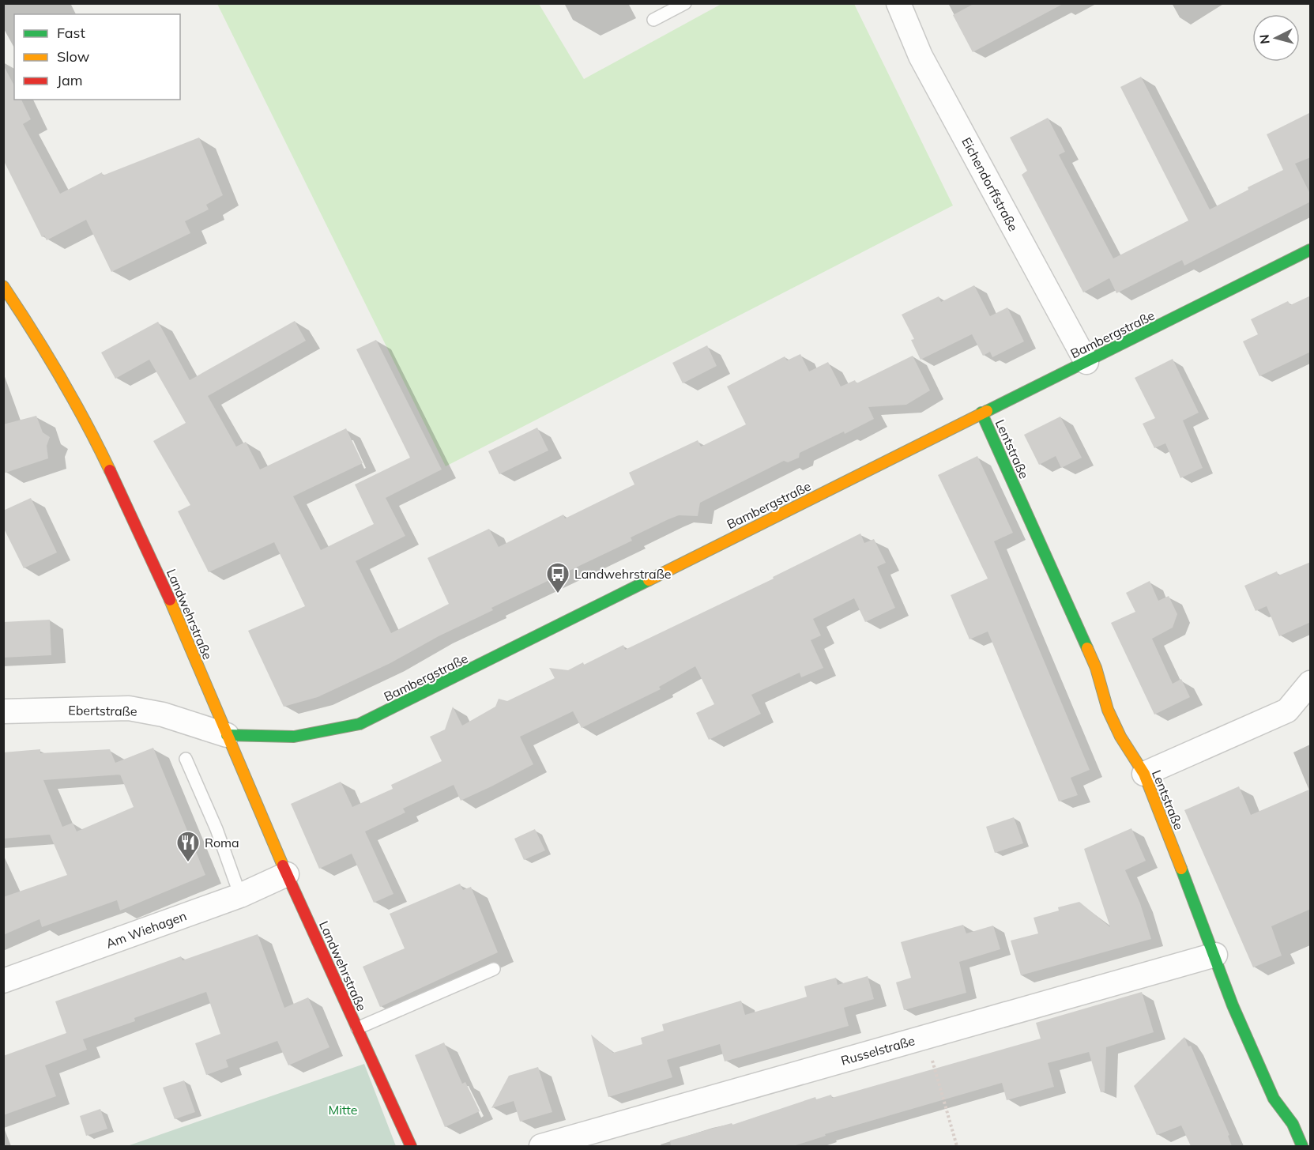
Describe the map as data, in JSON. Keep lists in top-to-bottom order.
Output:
{
  "streets": {
    "street": [
      "Eichendorffstraße",
      "Bambergstraße",
      "Lentstraße",
      "Landwehrstraße",
      "Ebertstraße",
      "Am Wiehagen",
      "Russelstraße"
    ]
  },
  "crossings": [
    ["Eichendorffstraße", "Bambergstraße"],
    ["Bambergstraße", "Lentstraße"],
    ["Bambergstraße", "Landwehrstraße"],
    ["Bambergstraße", "Ebertstraße"],
    ["Lentstraße", "Russelstraße"],
    ["Landwehrstraße", "Ebertstraße"],
    ["Landwehrstraße", "Am Wiehagen"]
  ],
  "parks": ["Mitte"],
  "places": {
    "bus stop": ["Landwehrstraße"],
    "restaurant": ["Roma"]
  },
  "legend": ["Fast", "Slow", "Jam"],
  "north": "left"
}
